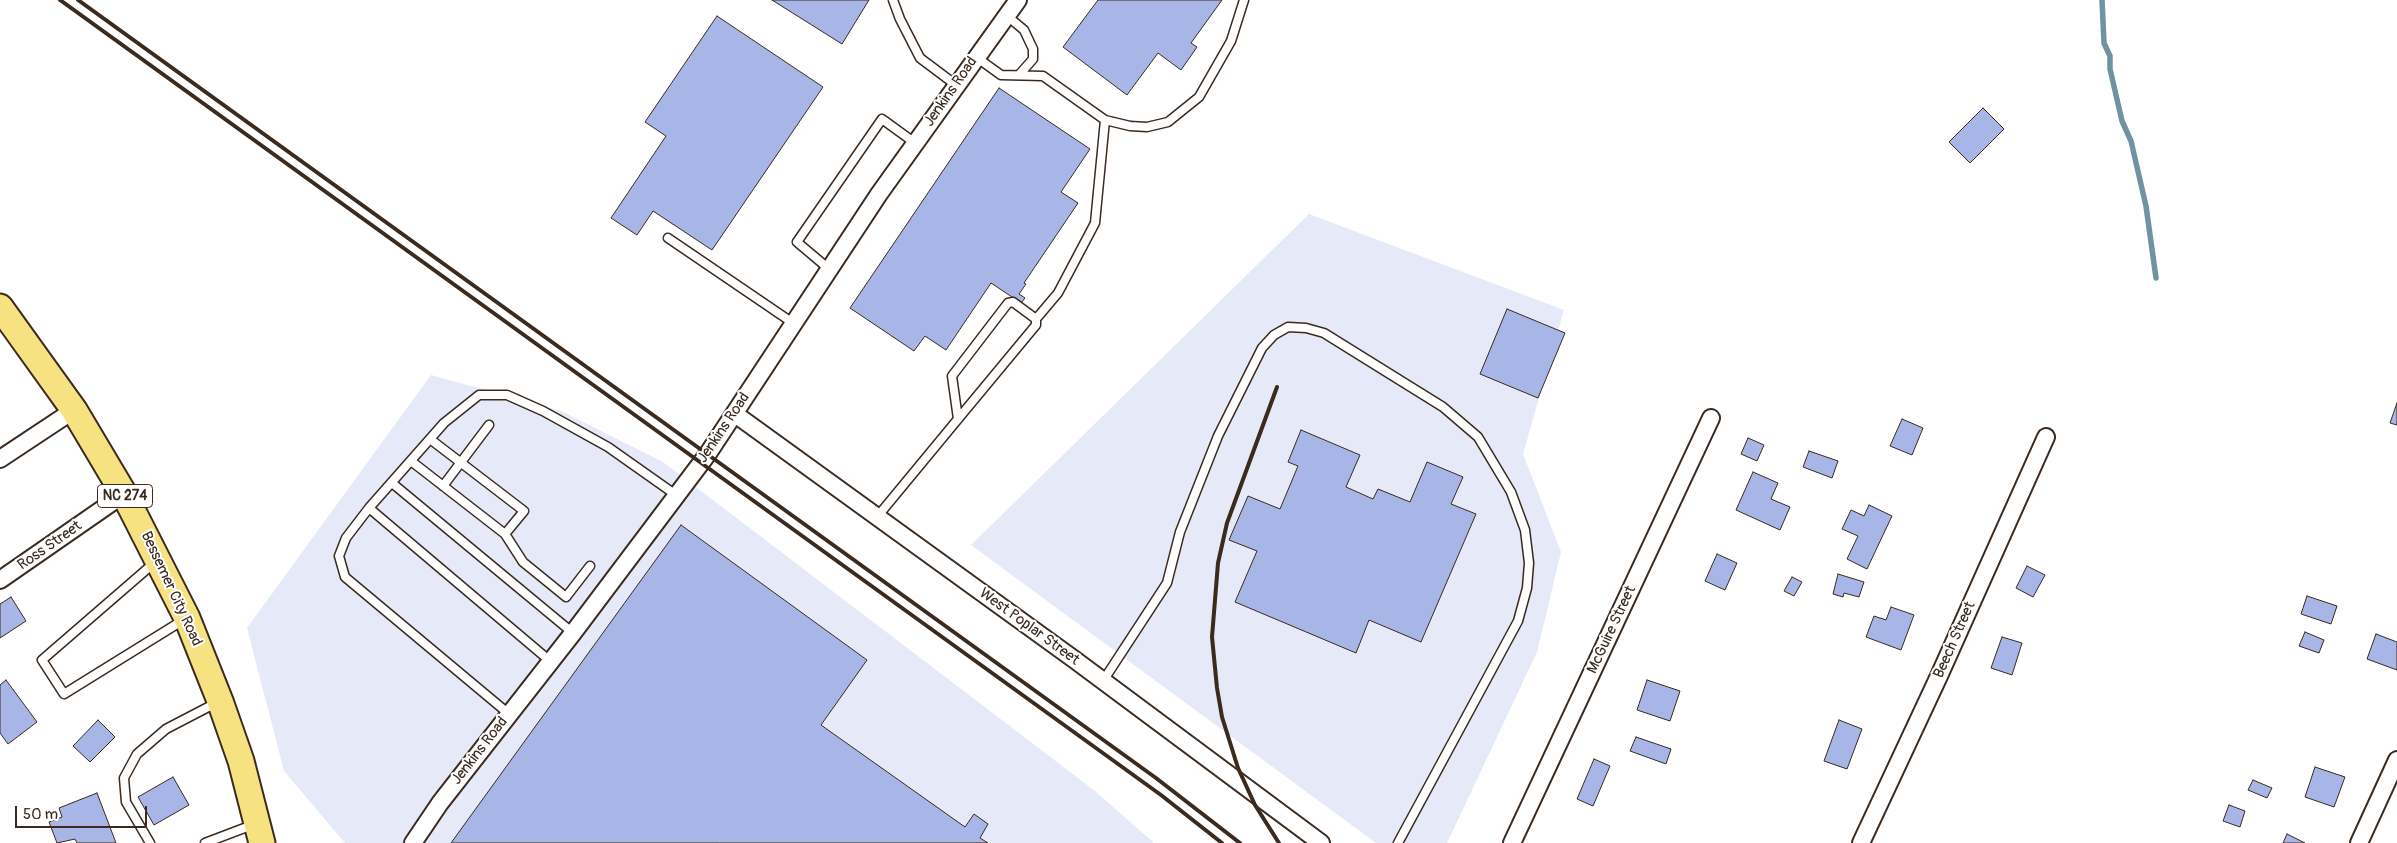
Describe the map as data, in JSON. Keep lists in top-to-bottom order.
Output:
{
  "streets": {
    "main road": ["NC 274", "Bessemer City Road"],
    "street": [
      "Jenkins Road",
      "Ross Street",
      "West Poplar Street",
      "McGuire Street",
      "Beech Street"
    ]
  },
  "crossings": [
    ["Jenkins Road", "West Poplar Street"],
    ["Ross Street", "Bessemer City Road"]
  ],
  "scale_bar": "50 m"
}
